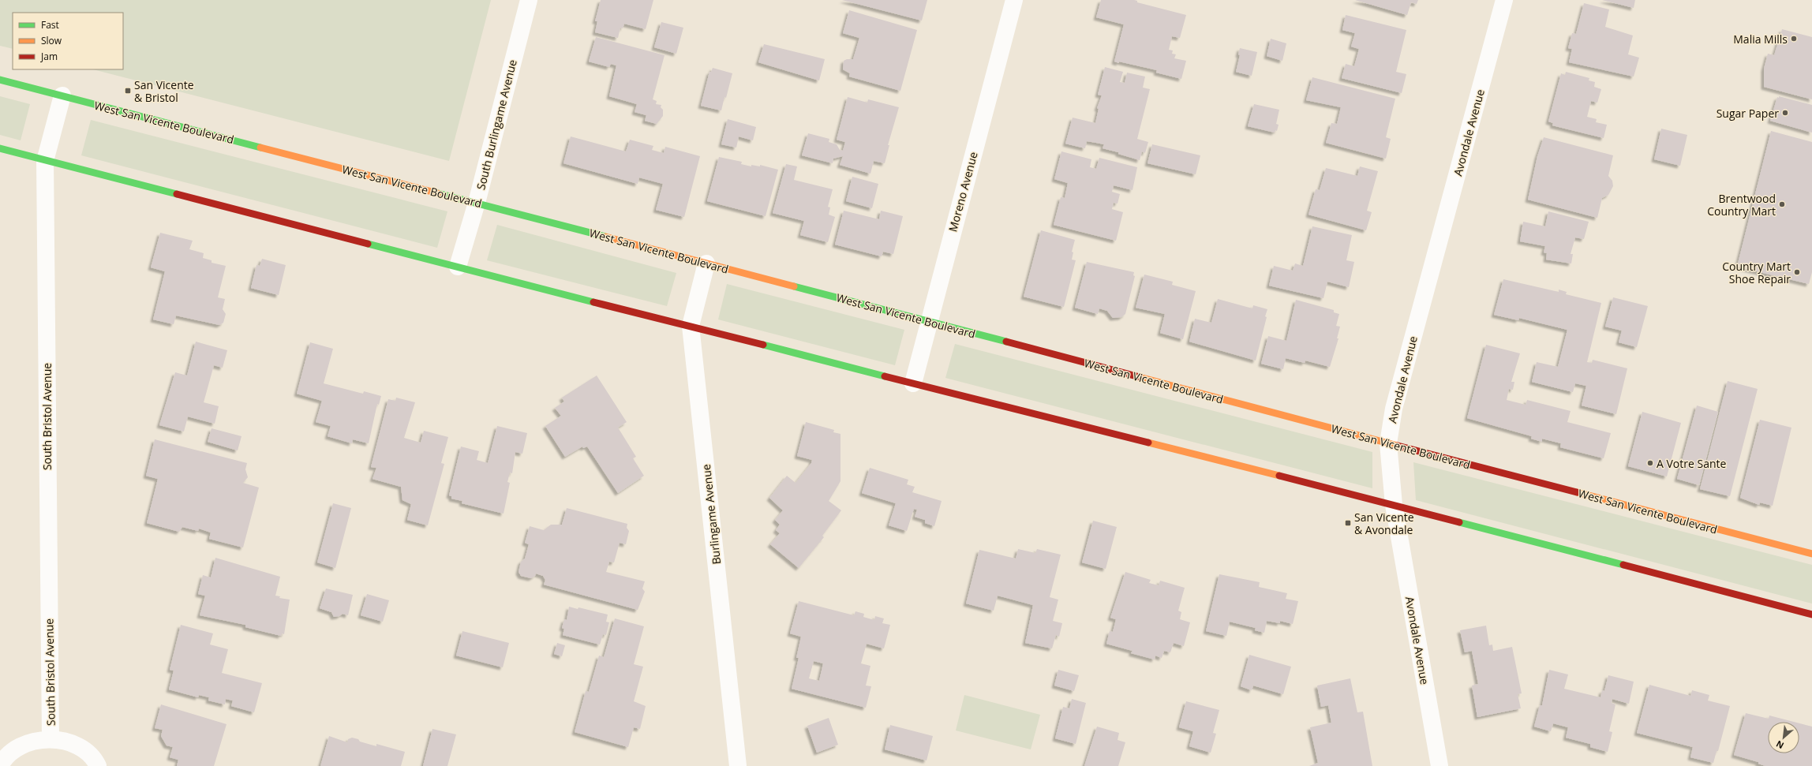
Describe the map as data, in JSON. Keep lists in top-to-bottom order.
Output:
{
  "streets": {
    "main road": ["West San Vicente Boulevard"],
    "street": [
      "South Burlingame Avenue",
      "Avondale Avenue",
      "Moreno Avenue",
      "South Bristol Avenue",
      "Burlingame Avenue"
    ]
  },
  "crossings": [
    ["West San Vicente Boulevard", "South Burlingame Avenue"],
    ["West San Vicente Boulevard", "Avondale Avenue"],
    ["West San Vicente Boulevard", "Moreno Avenue"],
    ["West San Vicente Boulevard", "South Bristol Avenue"],
    ["West San Vicente Boulevard", "Burlingame Avenue"]
  ],
  "places": {
    "other": [
      "Malia Mills",
      "Sugar Paper",
      "Brentwood Country Mart",
      "Country Mart Shoe Repair",
      "A Votre Sante"
    ],
    "transit": ["San Vicente & Bristol", "San Vicente & Avondale"]
  },
  "legend": ["Fast", "Slow", "Jam"],
  "north": "bottom left"
}
